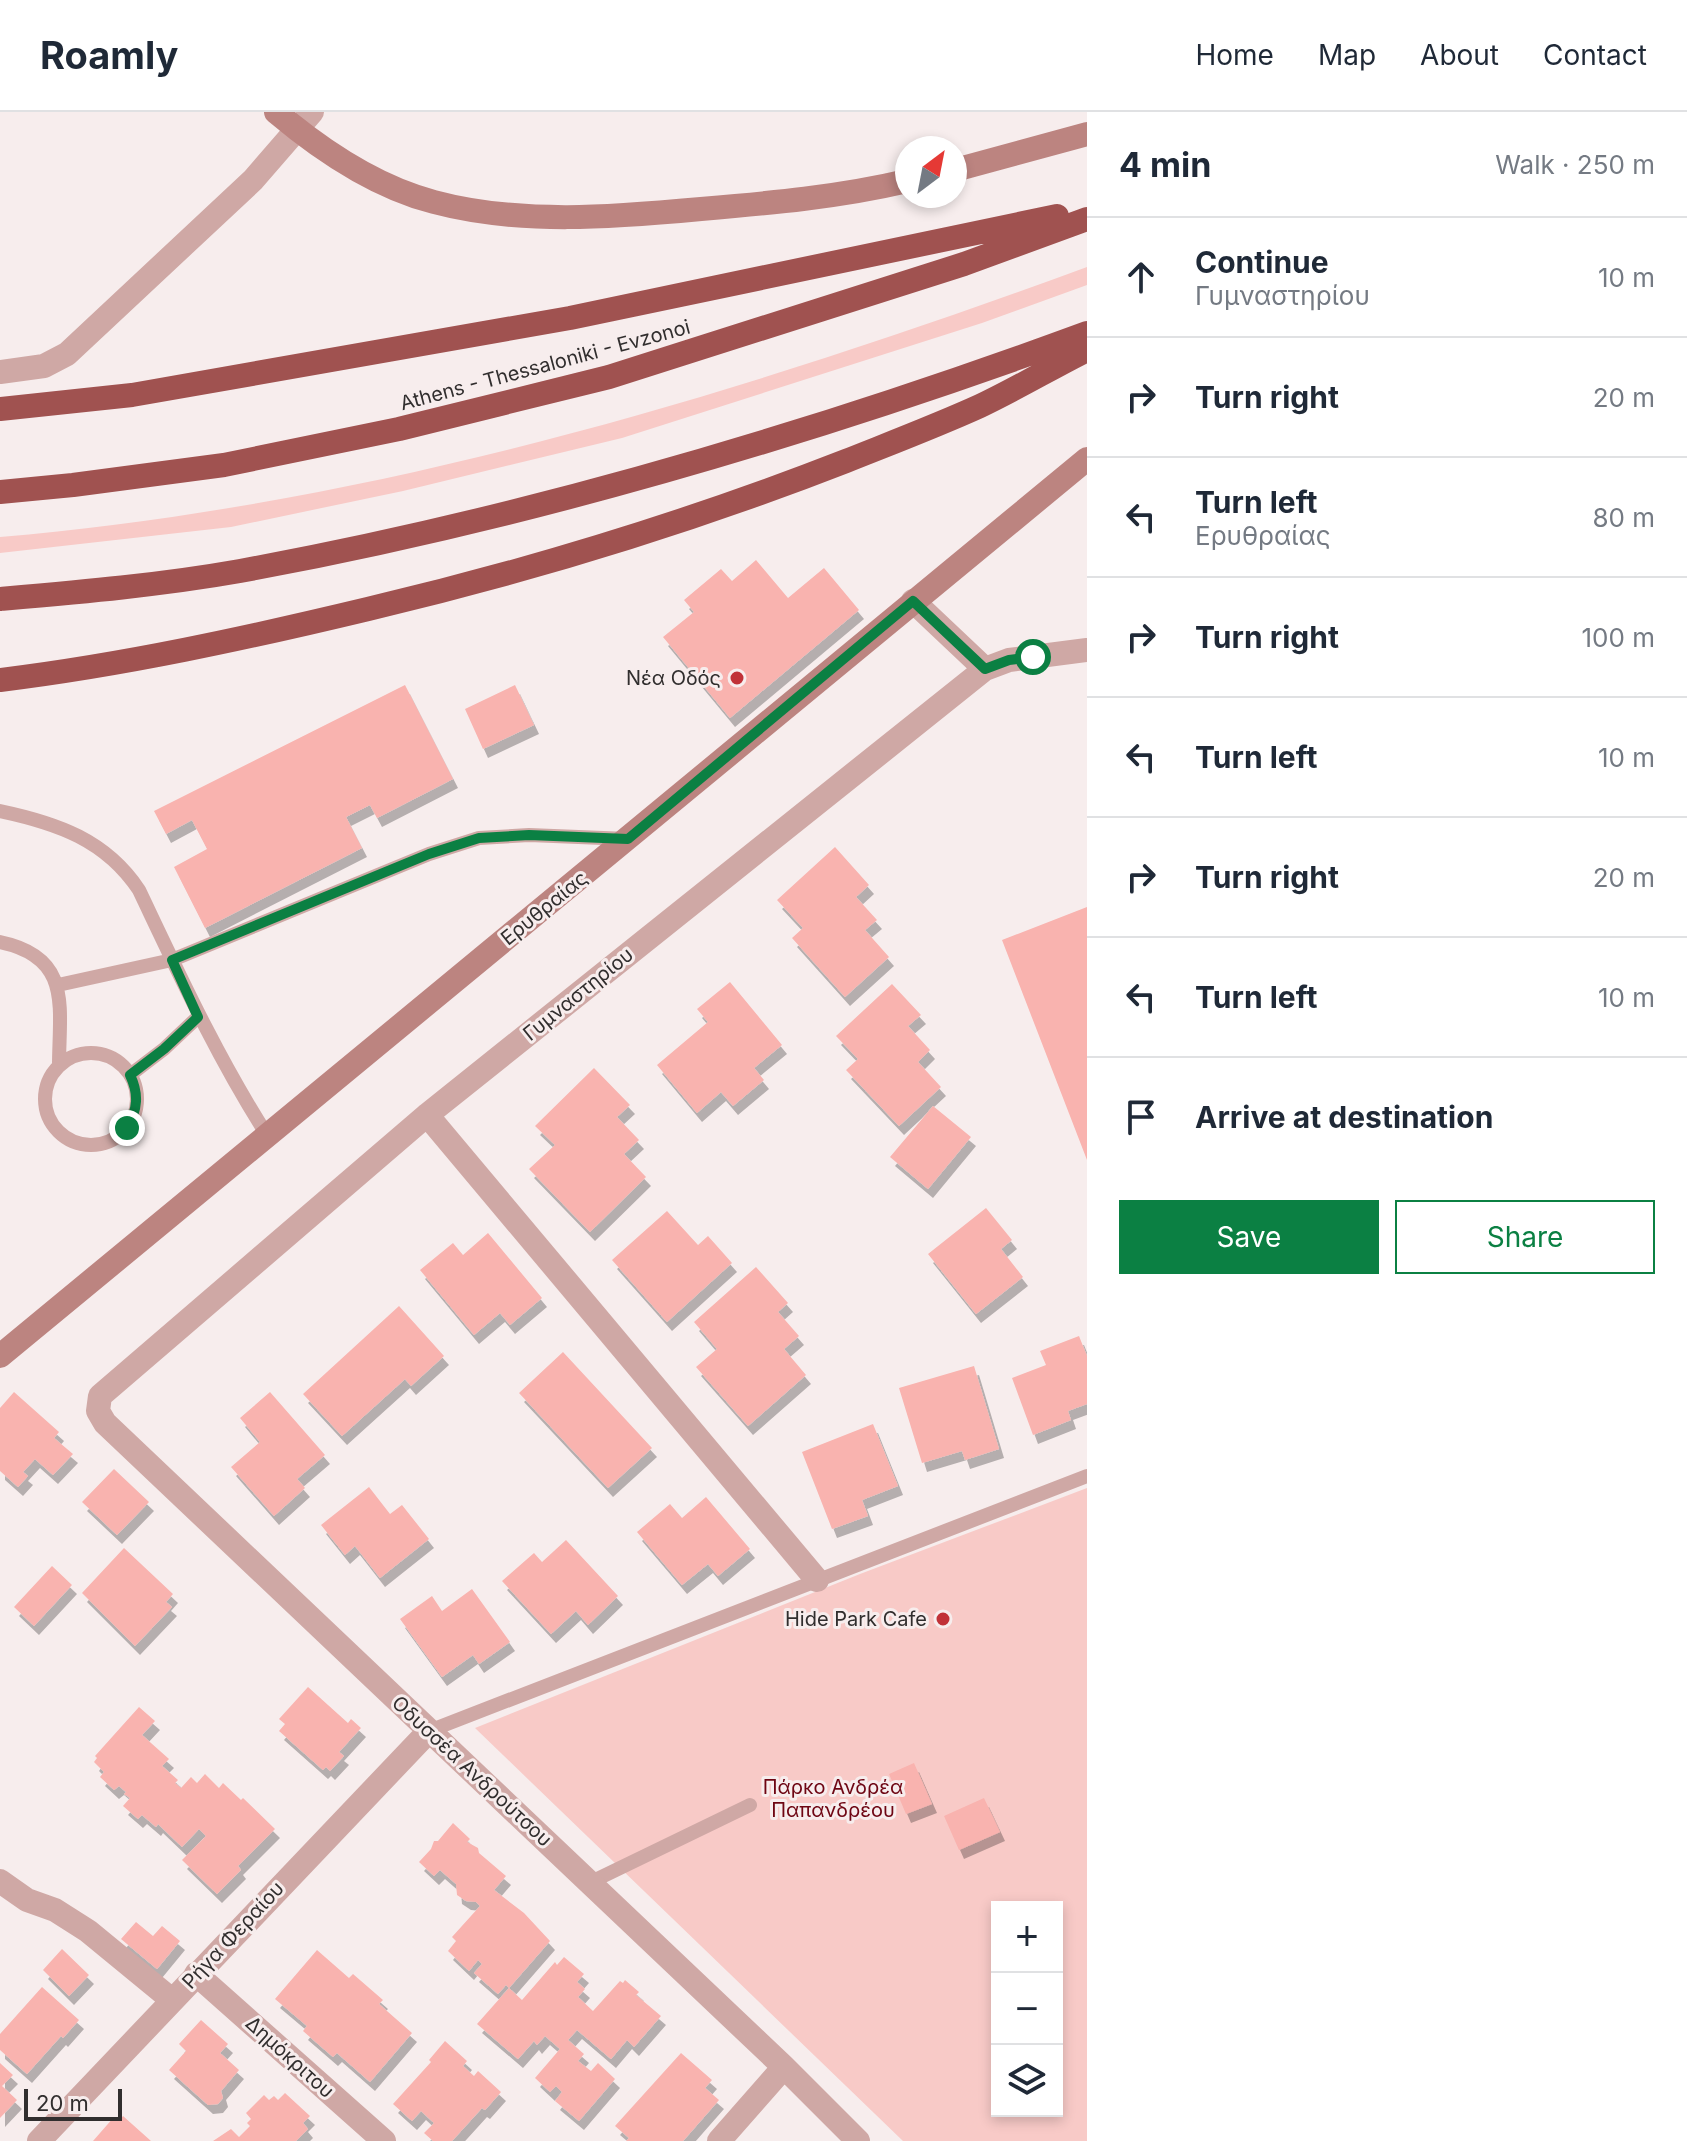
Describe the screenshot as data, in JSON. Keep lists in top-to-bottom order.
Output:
{
  "streets": {
    "highway": ["Athens - Thessaloniki - Evzonoi"],
    "main road": ["Ερυθραίας"],
    "street": [
      "Γυμναστηρίου",
      "Οδυσσέα Ανδρούτσου",
      "Ρήγα Φεραίου",
      "Δημόκριτου"
    ]
  },
  "crossings": [
    ["Γυμναστηρίου", "Οδυσσέα Ανδρούτσου"],
    ["Οδυσσέα Ανδρούτσου", "Ρήγα Φεραίου"],
    ["Ρήγα Φεραίου", "Δημόκριτου"]
  ],
  "parks": ["Πάρκο Ανδρέα Παπανδρέου"],
  "places": ["Νέα Οδός", "Hide Park Cafe"],
  "scale_bar": "20 m",
  "north": "top right",
  "page": {
    "header": "Roamly",
    "nav": [
      "Home",
      "Map",
      "About",
      "Contact"
    ],
    "heading": ["4 min", "Walk · 250 m"],
    "list": [
      ["Continue", "Γυμναστηρίου", "10 m"],
      ["Turn right", "20 m"],
      ["Turn left", "Ερυθραίας", "80 m"],
      ["Turn right", "100 m"],
      ["Turn left", "10 m"],
      ["Turn right", "20 m"],
      ["Turn left", "10 m"],
      "Arrive at destination"
    ],
    "buttons": ["Save", "Share"],
    "map_buttons": ["+", "−"],
    "scale": "20 m"
  }
}
